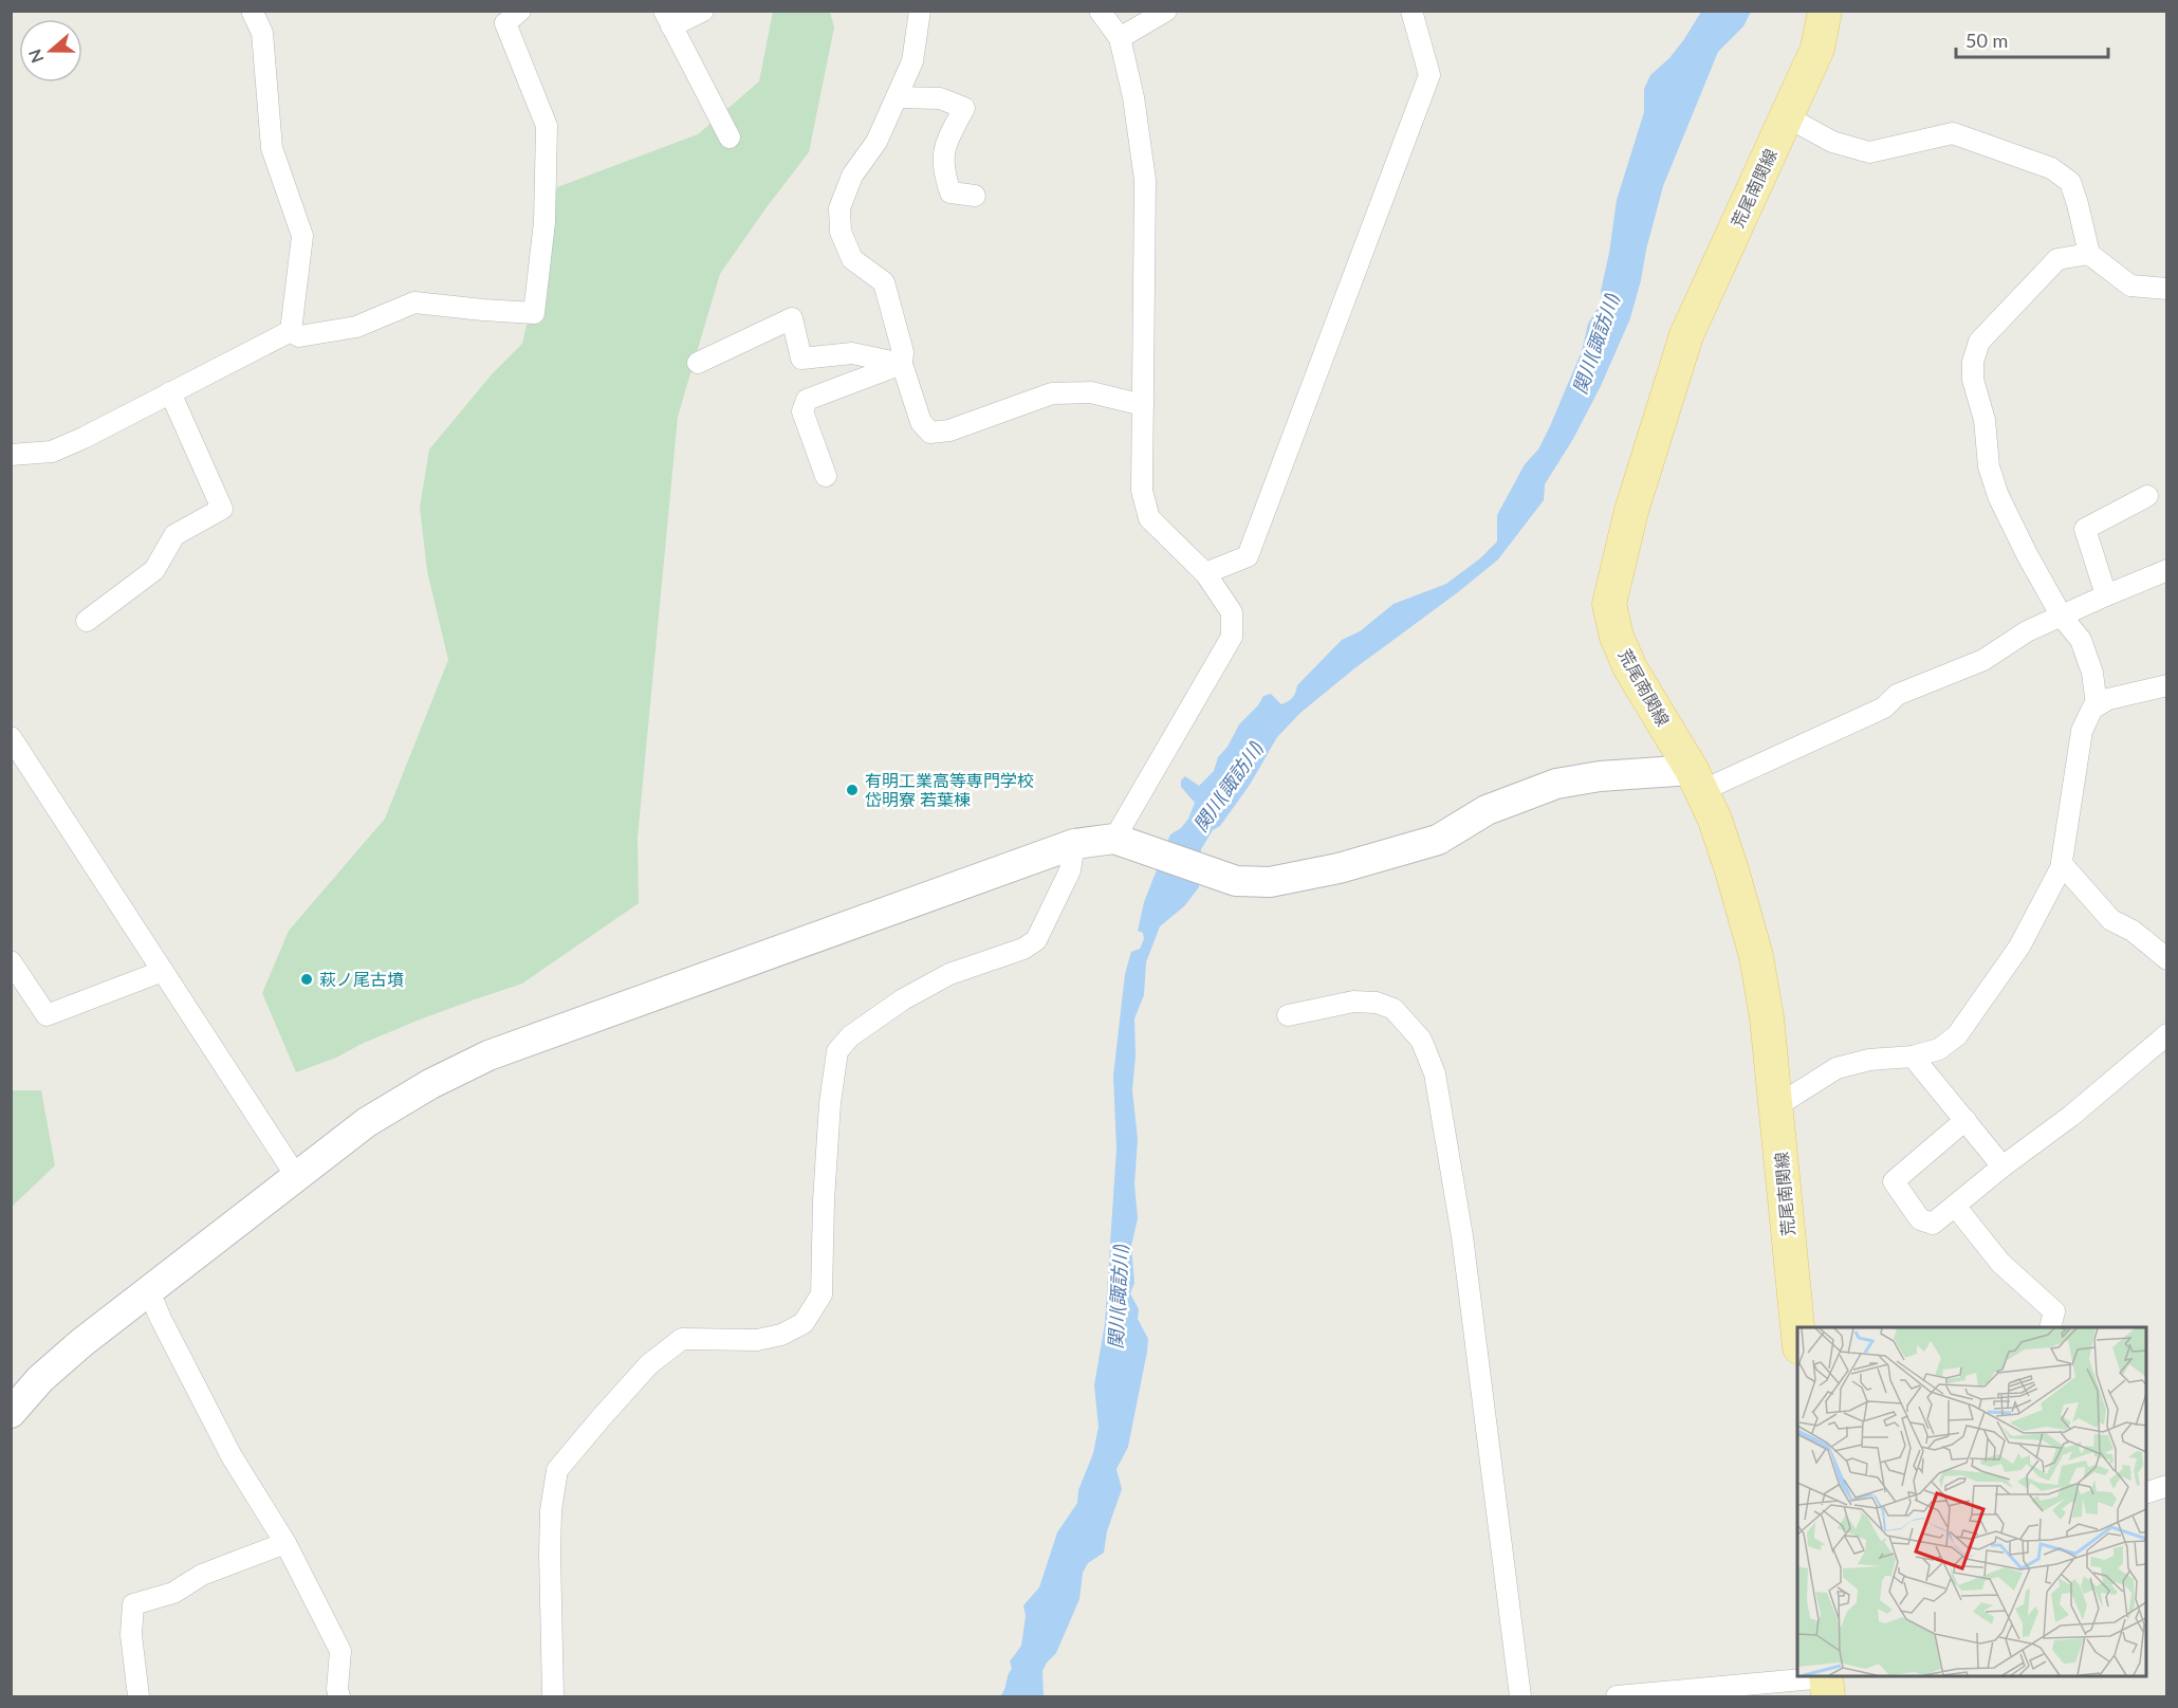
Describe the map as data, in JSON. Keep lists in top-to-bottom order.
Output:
{
  "streets": {
    "main road": ["荒尾南関線"]
  },
  "water": ["関川(諏訪川)"],
  "places": ["有明工業高等専門学校 岱明寮 若葉棟", "萩ノ尾古墳"],
  "scale_bar": "50 m",
  "north": "left"
}
